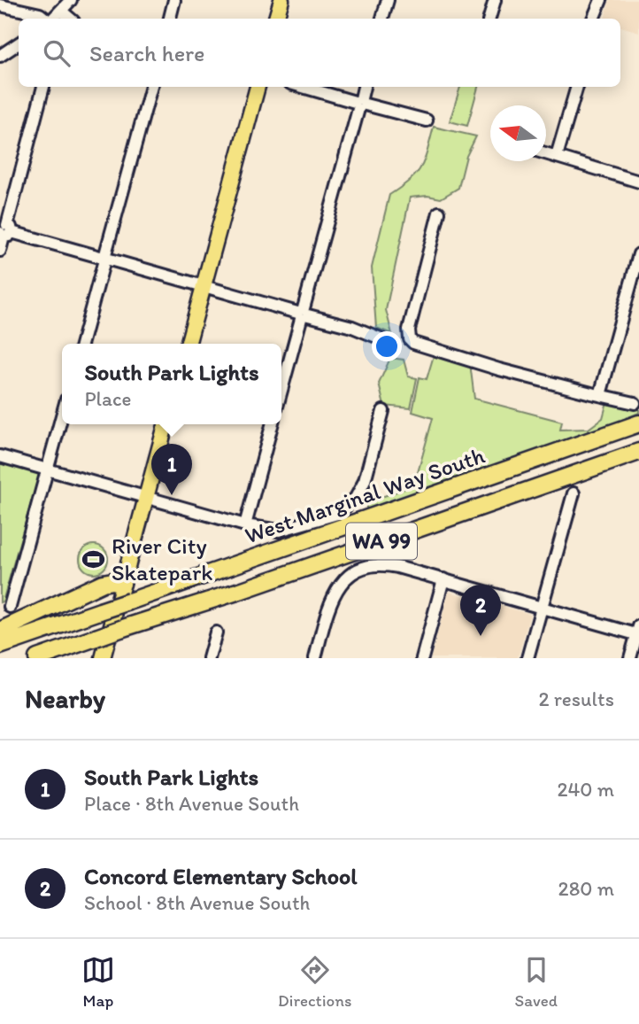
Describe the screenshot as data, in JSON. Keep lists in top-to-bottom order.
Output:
{
  "streets": {
    "highway": ["West Marginal Way South", "WA 99"]
  },
  "places": {
    "sports": ["River City Skatepark"]
  },
  "north": "left",
  "page": {
    "search": "Search here",
    "popup": ["South Park Lights", "Place"],
    "pins": ["1", "2"],
    "heading": ["Nearby", "2 results"],
    "list": [
      {
        "mark": "1",
        "name": "South Park Lights",
        "note": "Place · 8th Avenue South",
        "value": "240 m"
      },
      {
        "mark": "2",
        "name": "Concord Elementary School",
        "note": "School · 8th Avenue South",
        "value": "280 m"
      }
    ],
    "nav": ["Map", "Directions", "Saved"]
  }
}
